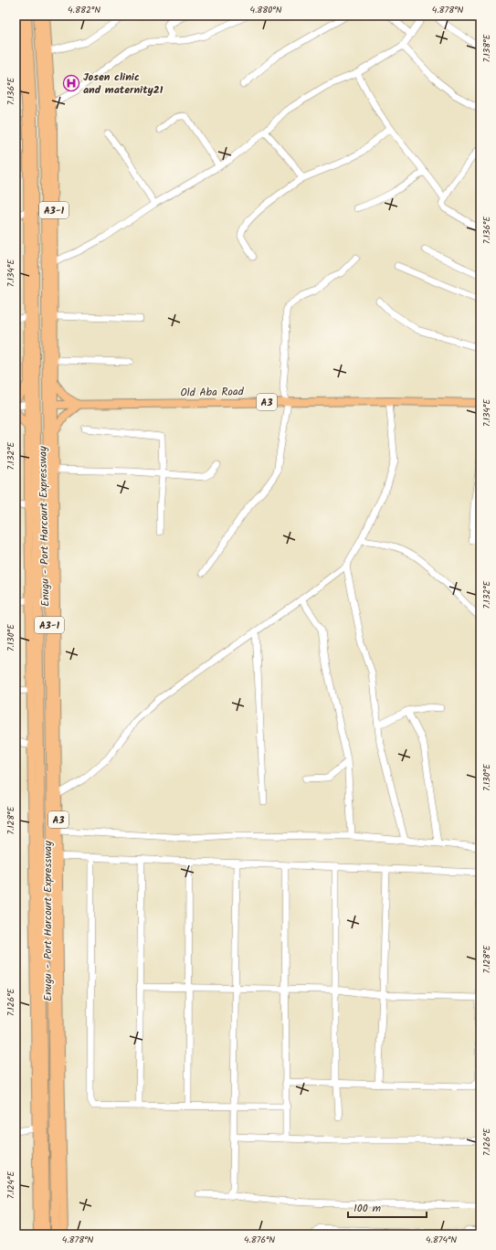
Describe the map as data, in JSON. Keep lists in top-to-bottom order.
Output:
{
  "streets": {
    "highway": ["A3-1", "Enugu - Port Harcourt Expressway"],
    "main road": ["Old Aba Road", "A3"]
  },
  "crossings": [
    ["Old Aba Road", "Enugu - Port Harcourt Expressway"]
  ],
  "places": {
    "hospital": ["Josen clinic and maternity21"]
  },
  "scale_bar": "100 m",
  "coordinates": [
    "4.882°N",
    "4.880°N",
    "4.878°N",
    "7.138°E",
    "7.136°E",
    "7.134°E",
    "7.132°E",
    "7.130°E",
    "7.128°E",
    "7.126°E",
    "7.124°E",
    "4.876°N",
    "4.874°N"
  ]
}
